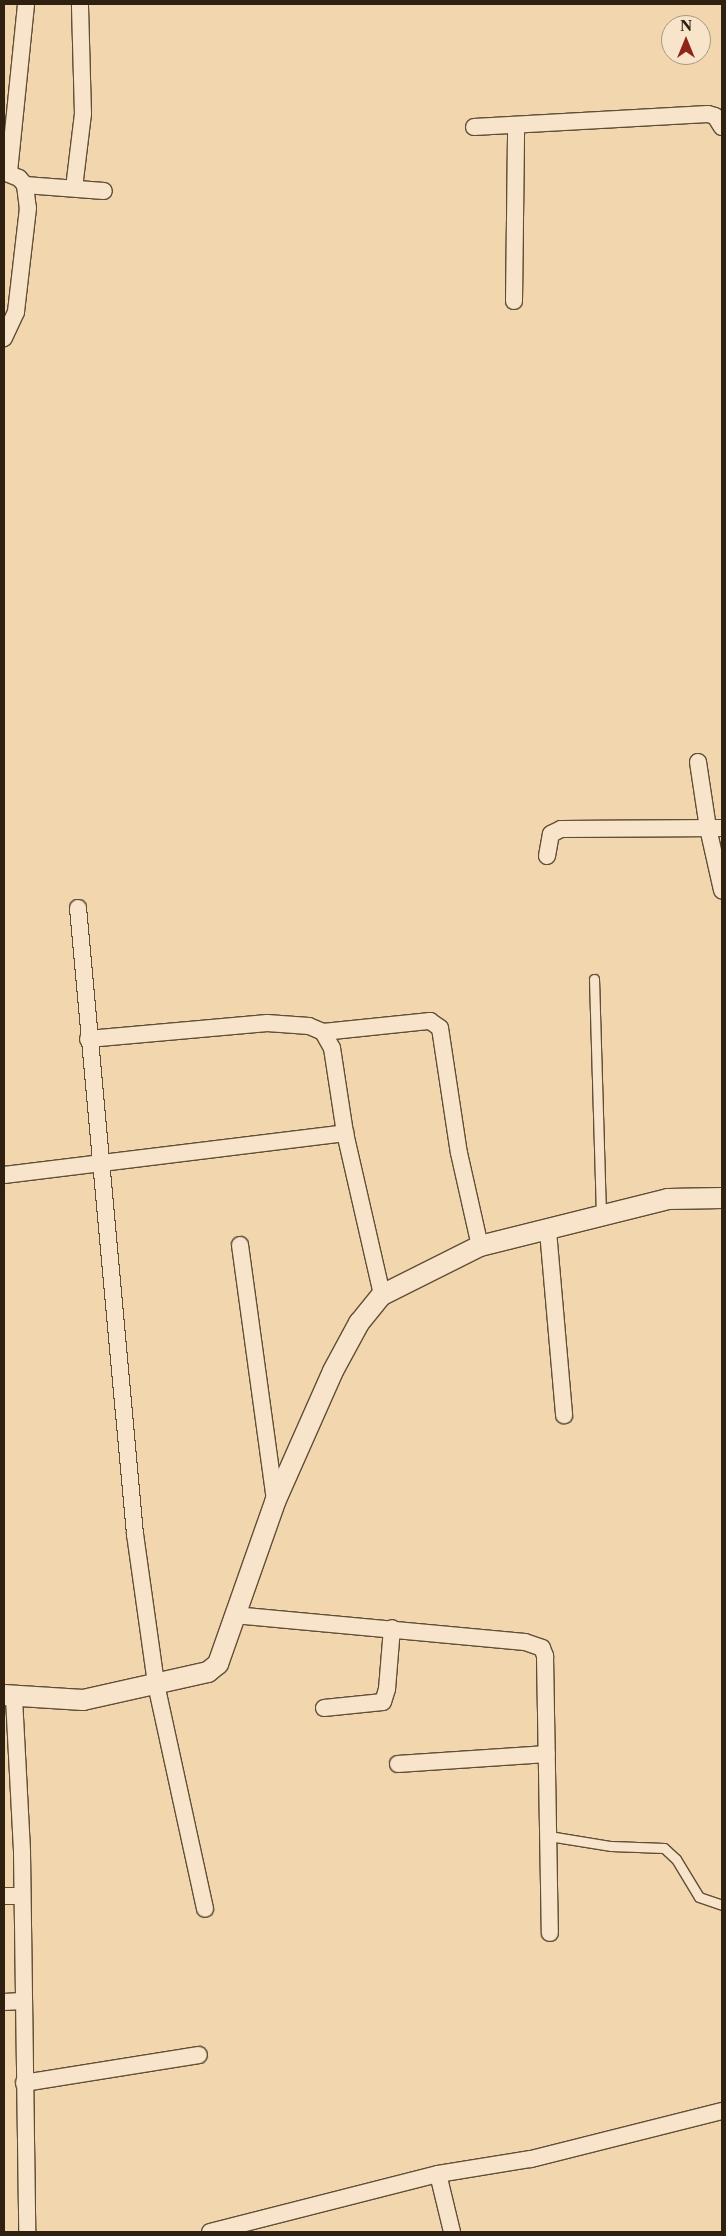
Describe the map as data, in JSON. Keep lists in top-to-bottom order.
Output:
{
  "north": "top"
}
